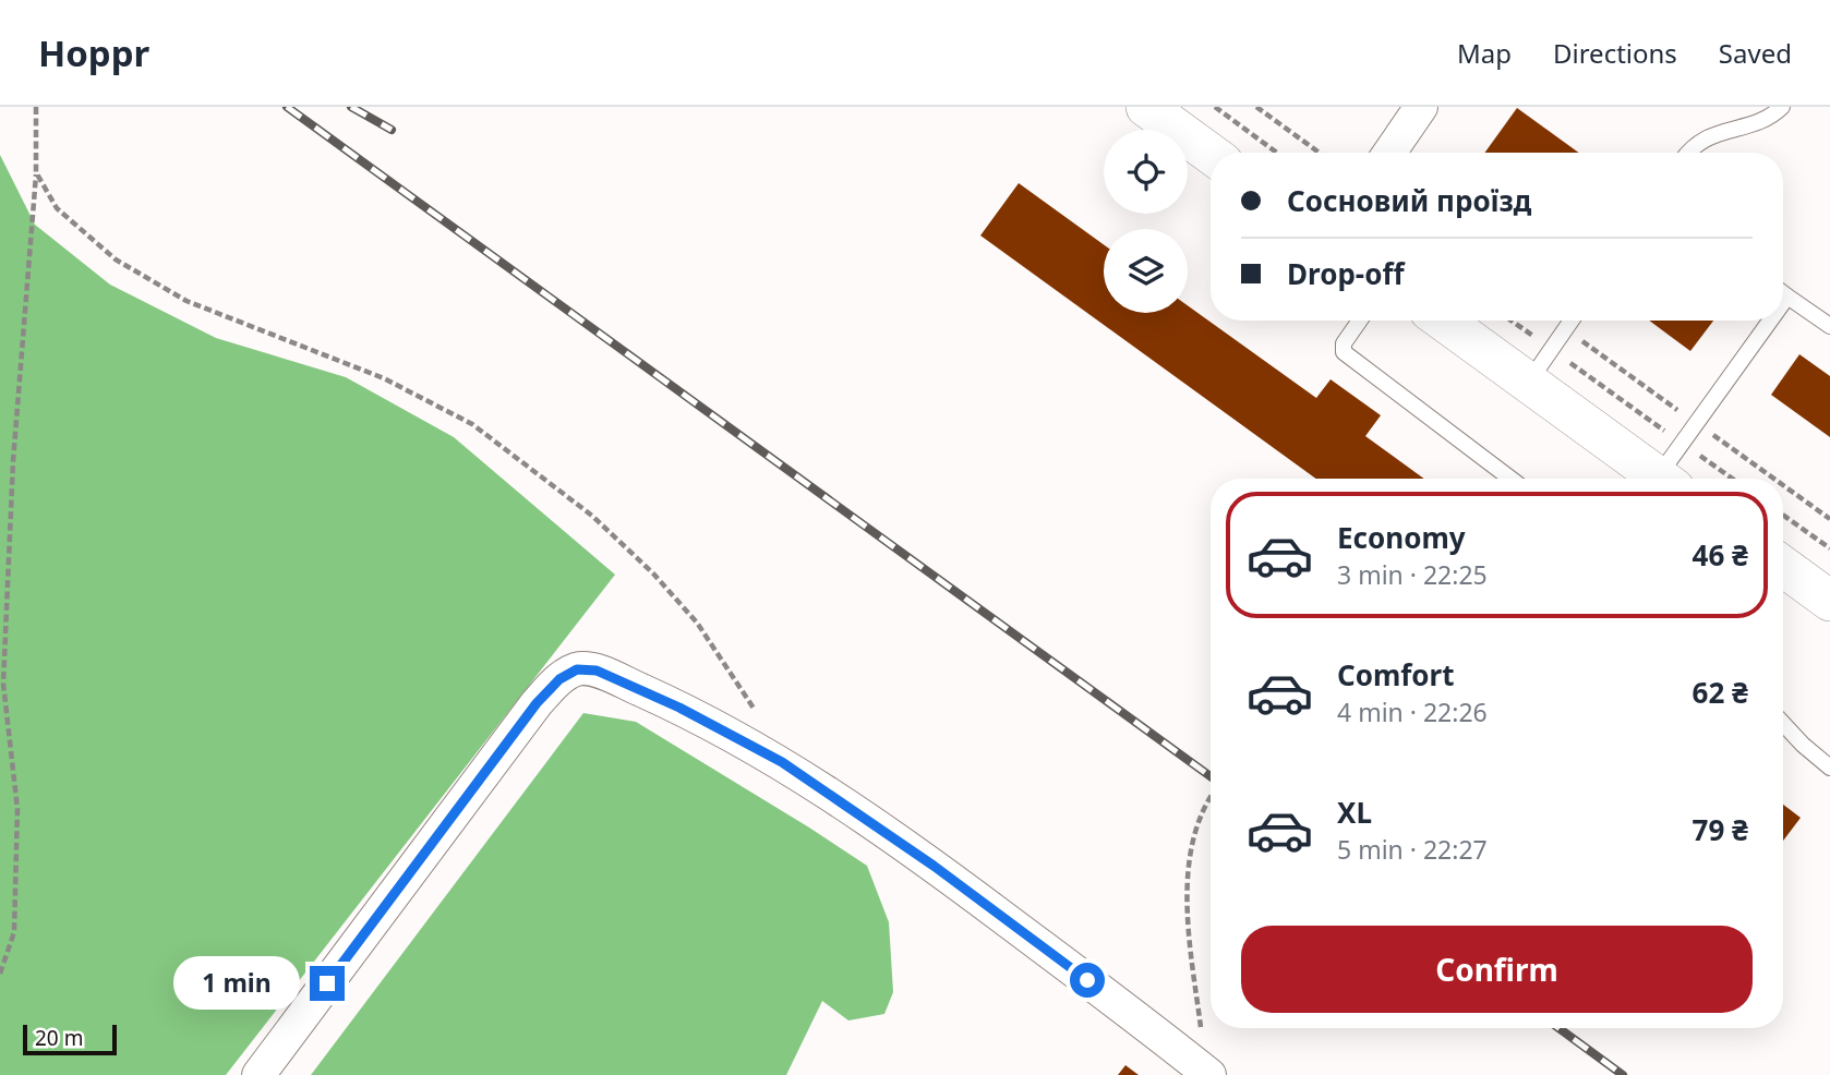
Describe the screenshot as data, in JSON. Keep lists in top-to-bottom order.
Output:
{
  "scale_bar": "20 m",
  "page": {
    "header": "Hoppr",
    "nav": ["Map", "Directions", "Saved"],
    "banner": ["Сосновий проїзд", "Drop-off"],
    "list": [
      {
        "name": "Economy",
        "note": "3 min · 22:25",
        "value": "46 ₴"
      },
      {
        "name": "Comfort",
        "note": "4 min · 22:26",
        "value": "62 ₴"
      },
      {
        "name": "XL",
        "note": "5 min · 22:27",
        "value": "79 ₴"
      }
    ],
    "buttons": "Confirm",
    "bubble": "1 min",
    "scale": "20 m"
  }
}
